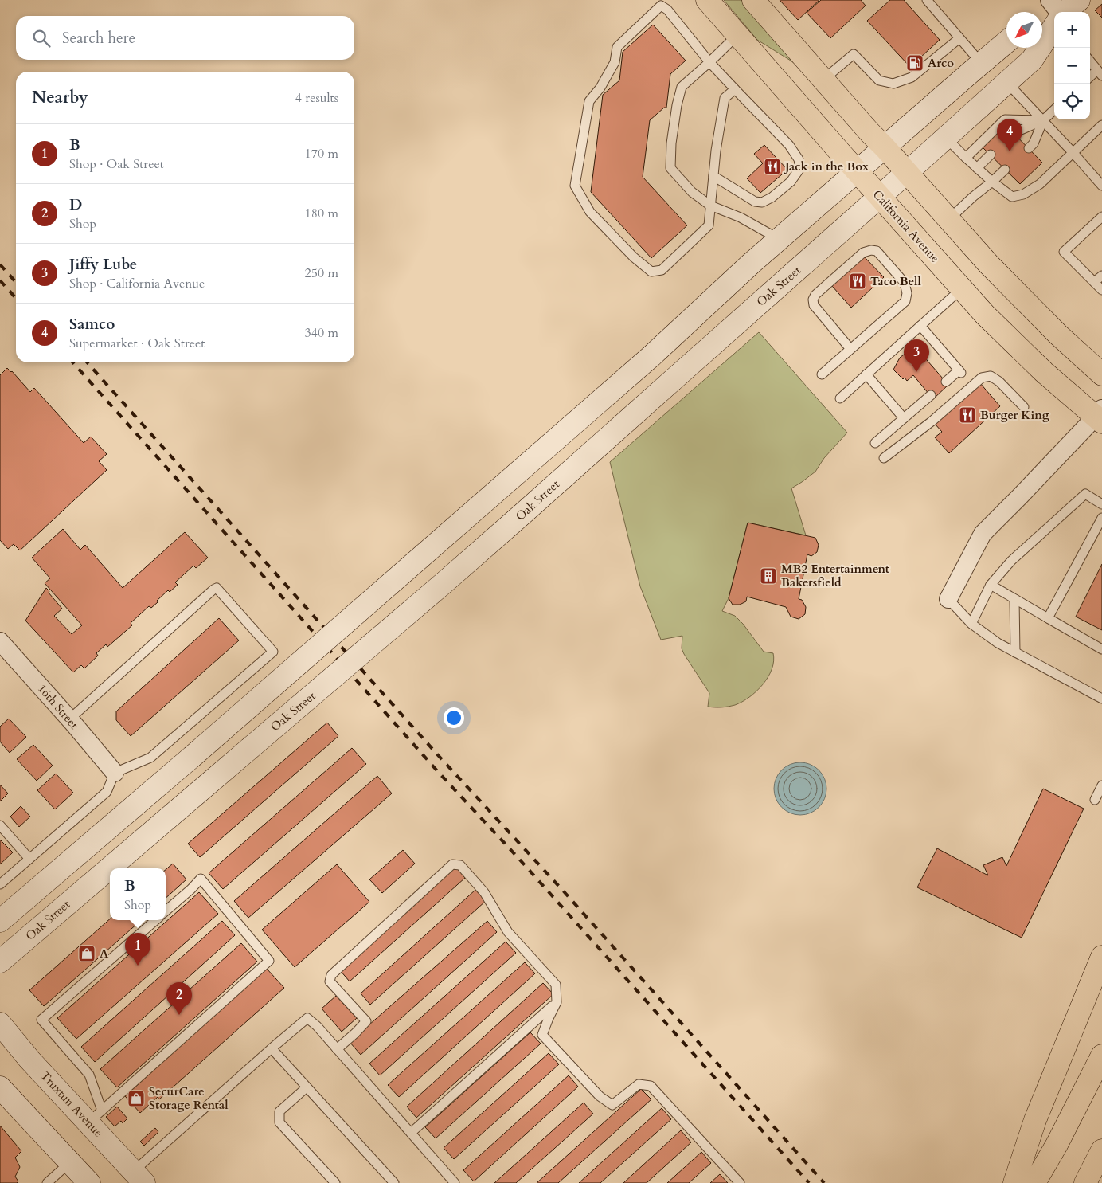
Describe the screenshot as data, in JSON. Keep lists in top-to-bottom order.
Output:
{
  "streets": {
    "main road": ["California Avenue", "Oak Street", "Truxtun Avenue"],
    "street": ["16th Street"]
  },
  "crossings": [
    ["California Avenue", "Oak Street"]
  ],
  "places": {
    "fuel station": ["Arco"],
    "restaurant": ["Jack in the Box", "Taco Bell", "Burger King"],
    "building": ["MB2 Entertainment Bakersfield"],
    "shop": ["A", "SecurCare Storage Rental"]
  },
  "north": "bottom left",
  "page": {
    "map_buttons": ["+", "−"],
    "search": "Search here",
    "heading": ["Nearby", "4 results"],
    "pins": [
      "4",
      "3",
      "1",
      "2"
    ],
    "list": [
      {
        "mark": "1",
        "name": "B",
        "note": "Shop · Oak Street",
        "value": "170 m"
      },
      {
        "mark": "2",
        "name": "D",
        "note": "Shop",
        "value": "180 m"
      },
      {
        "mark": "3",
        "name": "Jiffy Lube",
        "note": "Shop · California Avenue",
        "value": "250 m"
      },
      {
        "mark": "4",
        "name": "Samco",
        "note": "Supermarket · Oak Street",
        "value": "340 m"
      }
    ],
    "popup": ["B", "Shop"]
  }
}
